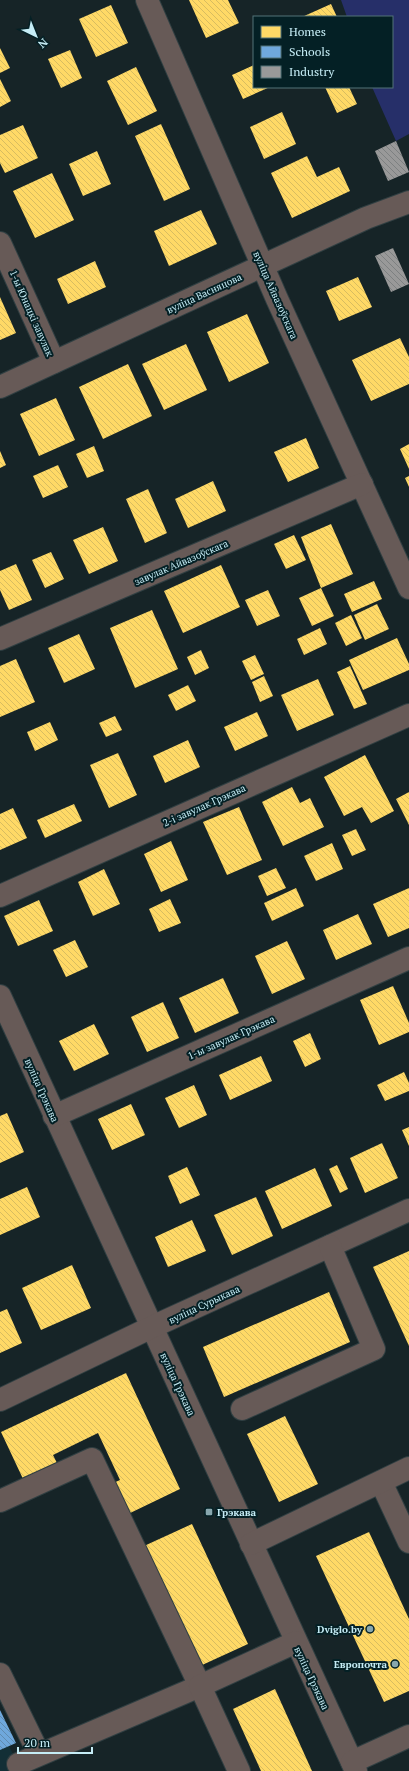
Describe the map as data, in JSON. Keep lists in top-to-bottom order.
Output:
{
  "streets": {
    "street": [
      "вуліца Васняцова",
      "вуліца Айвазоўскага",
      "1-ы Юнацкі завулак",
      "завулак Айвазоўскага",
      "2-і завулак Грэкава",
      "1-ы завулак Грэкава",
      "вуліца Грэкава",
      "вуліца Сурыкава"
    ]
  },
  "crossings": [
    ["вуліца Васняцова", "вуліца Айвазоўскага"],
    ["вуліца Васняцова", "1-ы Юнацкі завулак"],
    ["вуліца Айвазоўскага", "завулак Айвазоўскага"],
    ["1-ы завулак Грэкава", "вуліца Грэкава"],
    ["вуліца Грэкава", "вуліца Сурыкава"]
  ],
  "places": {
    "transit": ["Грэкава"],
    "other": ["Dviglo.by", "Европочта"]
  },
  "legend": ["Homes", "Schools", "Industry"],
  "scale_bar": "20 m",
  "north": "bottom right"
}
